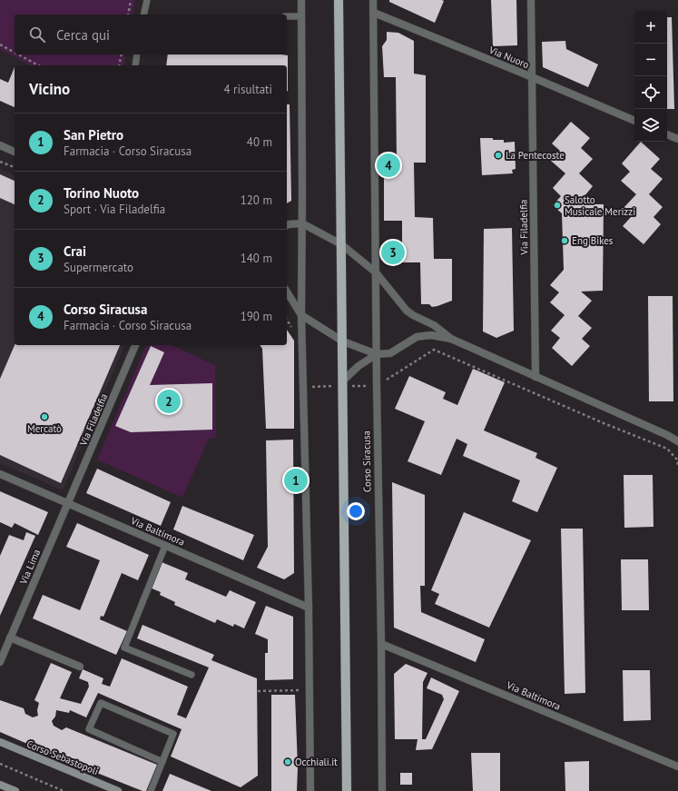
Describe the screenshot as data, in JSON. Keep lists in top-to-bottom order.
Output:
{
  "streets": {
    "main road": ["Corso Sebastopoli"],
    "street": [
      "Via Nuoro",
      "Via Filadelfia",
      "Corso Siracusa",
      "Via Baltimora",
      "Via Lima"
    ]
  },
  "crossings": [
    ["Via Nuoro", "Via Filadelfia"],
    ["Via Nuoro", "Corso Siracusa"],
    ["Via Filadelfia", "Via Baltimora"],
    ["Via Filadelfia", "Via Lima"],
    ["Corso Siracusa", "Via Baltimora"],
    ["Via Baltimora", "Via Lima"]
  ],
  "places": [
    "La Pentecoste",
    "Salotto Musicale Merizzi",
    "Eng Bikes",
    "Mercatò",
    "Occhiali.it"
  ],
  "page": {
    "map_buttons": ["+", "−"],
    "search": "Cerca qui",
    "heading": ["Vicino", "4 risultati"],
    "list": [
      {
        "mark": "1",
        "name": "San Pietro",
        "note": "Farmacia · Corso Siracusa",
        "value": "40 m"
      },
      {
        "mark": "2",
        "name": "Torino Nuoto",
        "note": "Sport · Via Filadelfia",
        "value": "120 m"
      },
      {
        "mark": "3",
        "name": "Crai",
        "note": "Supermercato",
        "value": "140 m"
      },
      {
        "mark": "4",
        "name": "Corso Siracusa",
        "note": "Farmacia · Corso Siracusa",
        "value": "190 m"
      }
    ],
    "pins": [
      "4",
      "3",
      "2",
      "1"
    ]
  }
}
